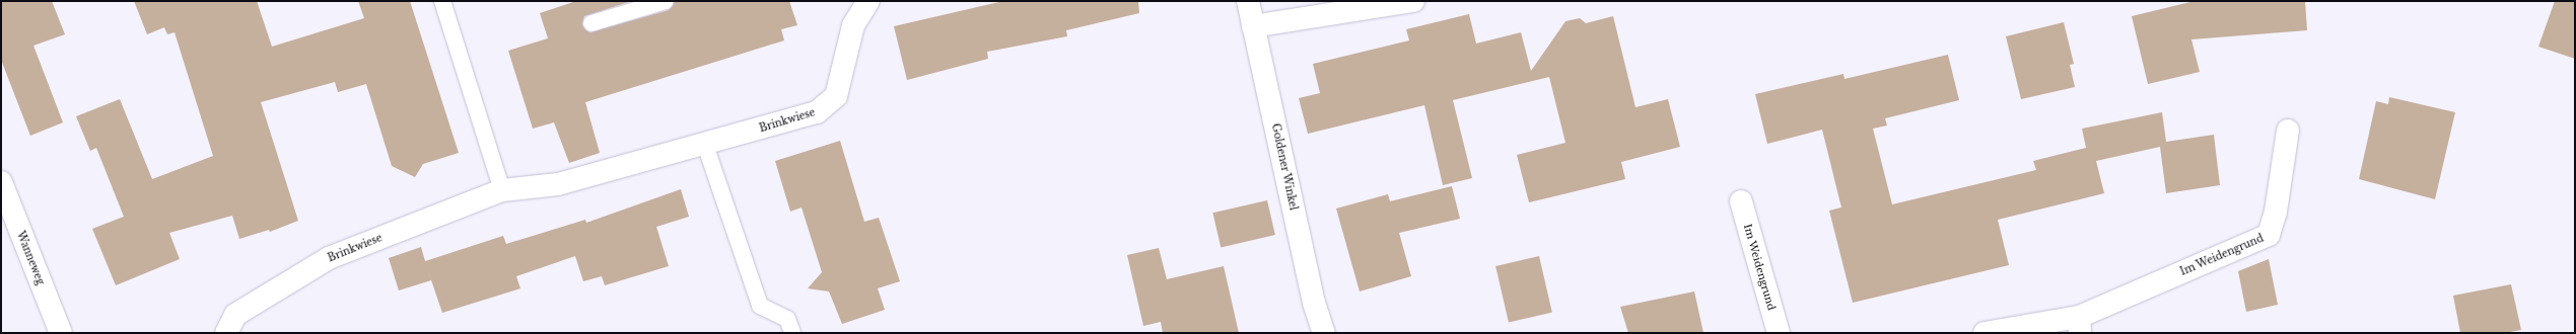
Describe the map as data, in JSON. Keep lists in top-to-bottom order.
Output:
{
  "streets": {
    "street": [
      "Brinkwiese",
      "Goldener Winkel",
      "Im Weidengrund",
      "Wanneweg"
    ]
  }
}
